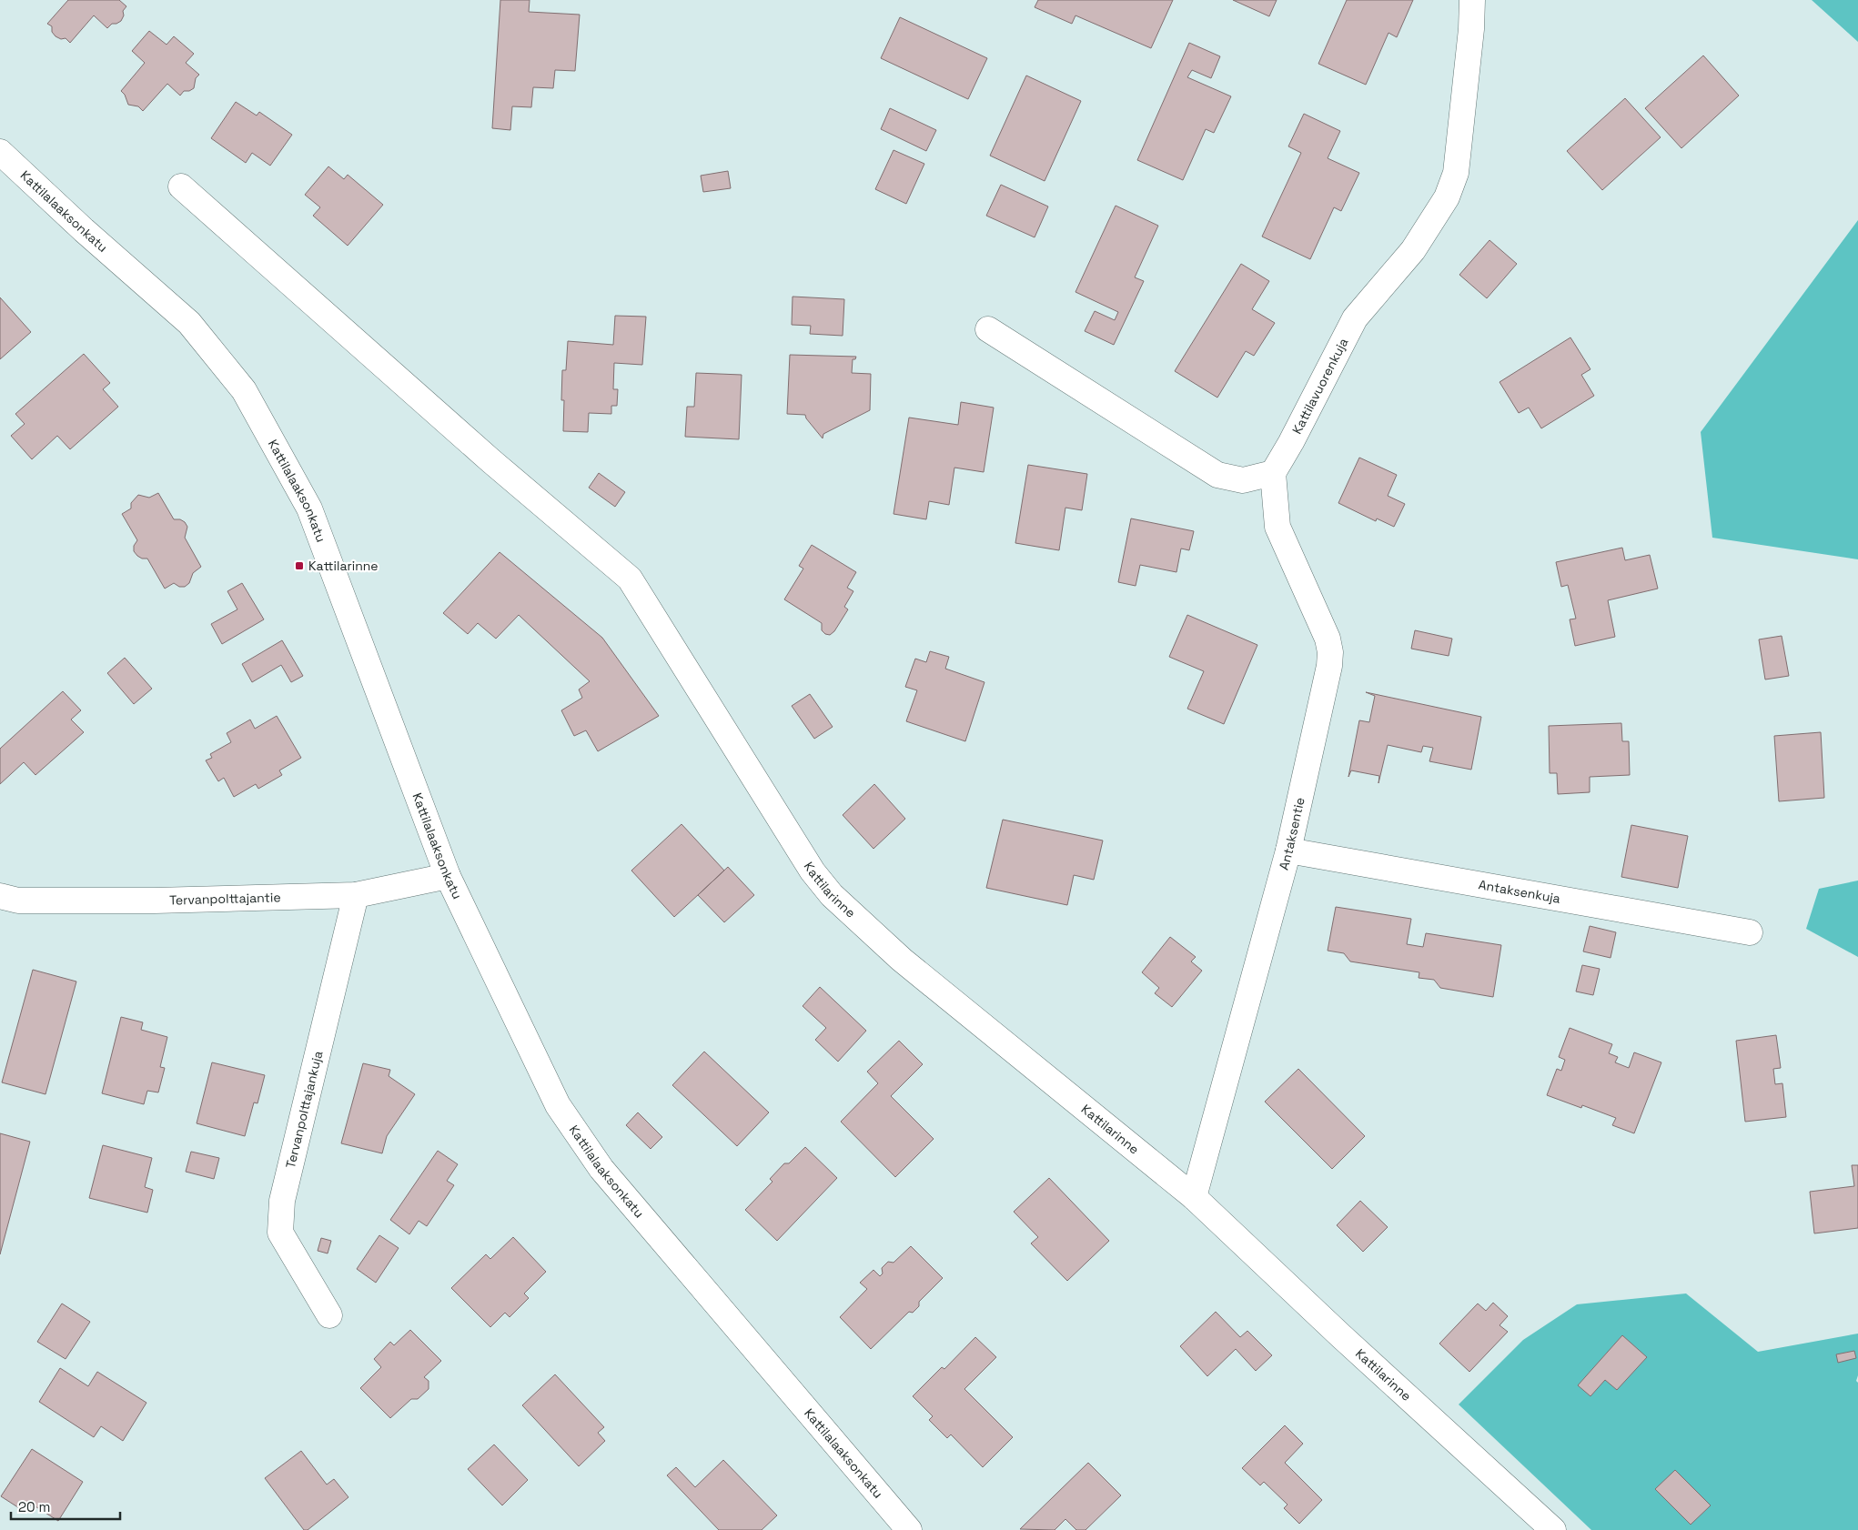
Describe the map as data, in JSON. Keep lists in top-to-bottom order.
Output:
{
  "streets": {
    "street": [
      "Kattilalaaksonkatu",
      "Kattilavuorenkuja",
      "Antaksentie",
      "Kattilarinne",
      "Antaksenkuja",
      "Tervanpolttajantie",
      "Tervanpolttajankuja"
    ]
  },
  "crossings": [
    ["Kattilalaaksonkatu", "Tervanpolttajantie"],
    ["Kattilavuorenkuja", "Antaksentie"],
    ["Antaksentie", "Kattilarinne"],
    ["Antaksentie", "Antaksenkuja"],
    ["Tervanpolttajantie", "Tervanpolttajankuja"]
  ],
  "places": {
    "transit": ["Kattilarinne"]
  },
  "scale_bar": "20 m"
}
